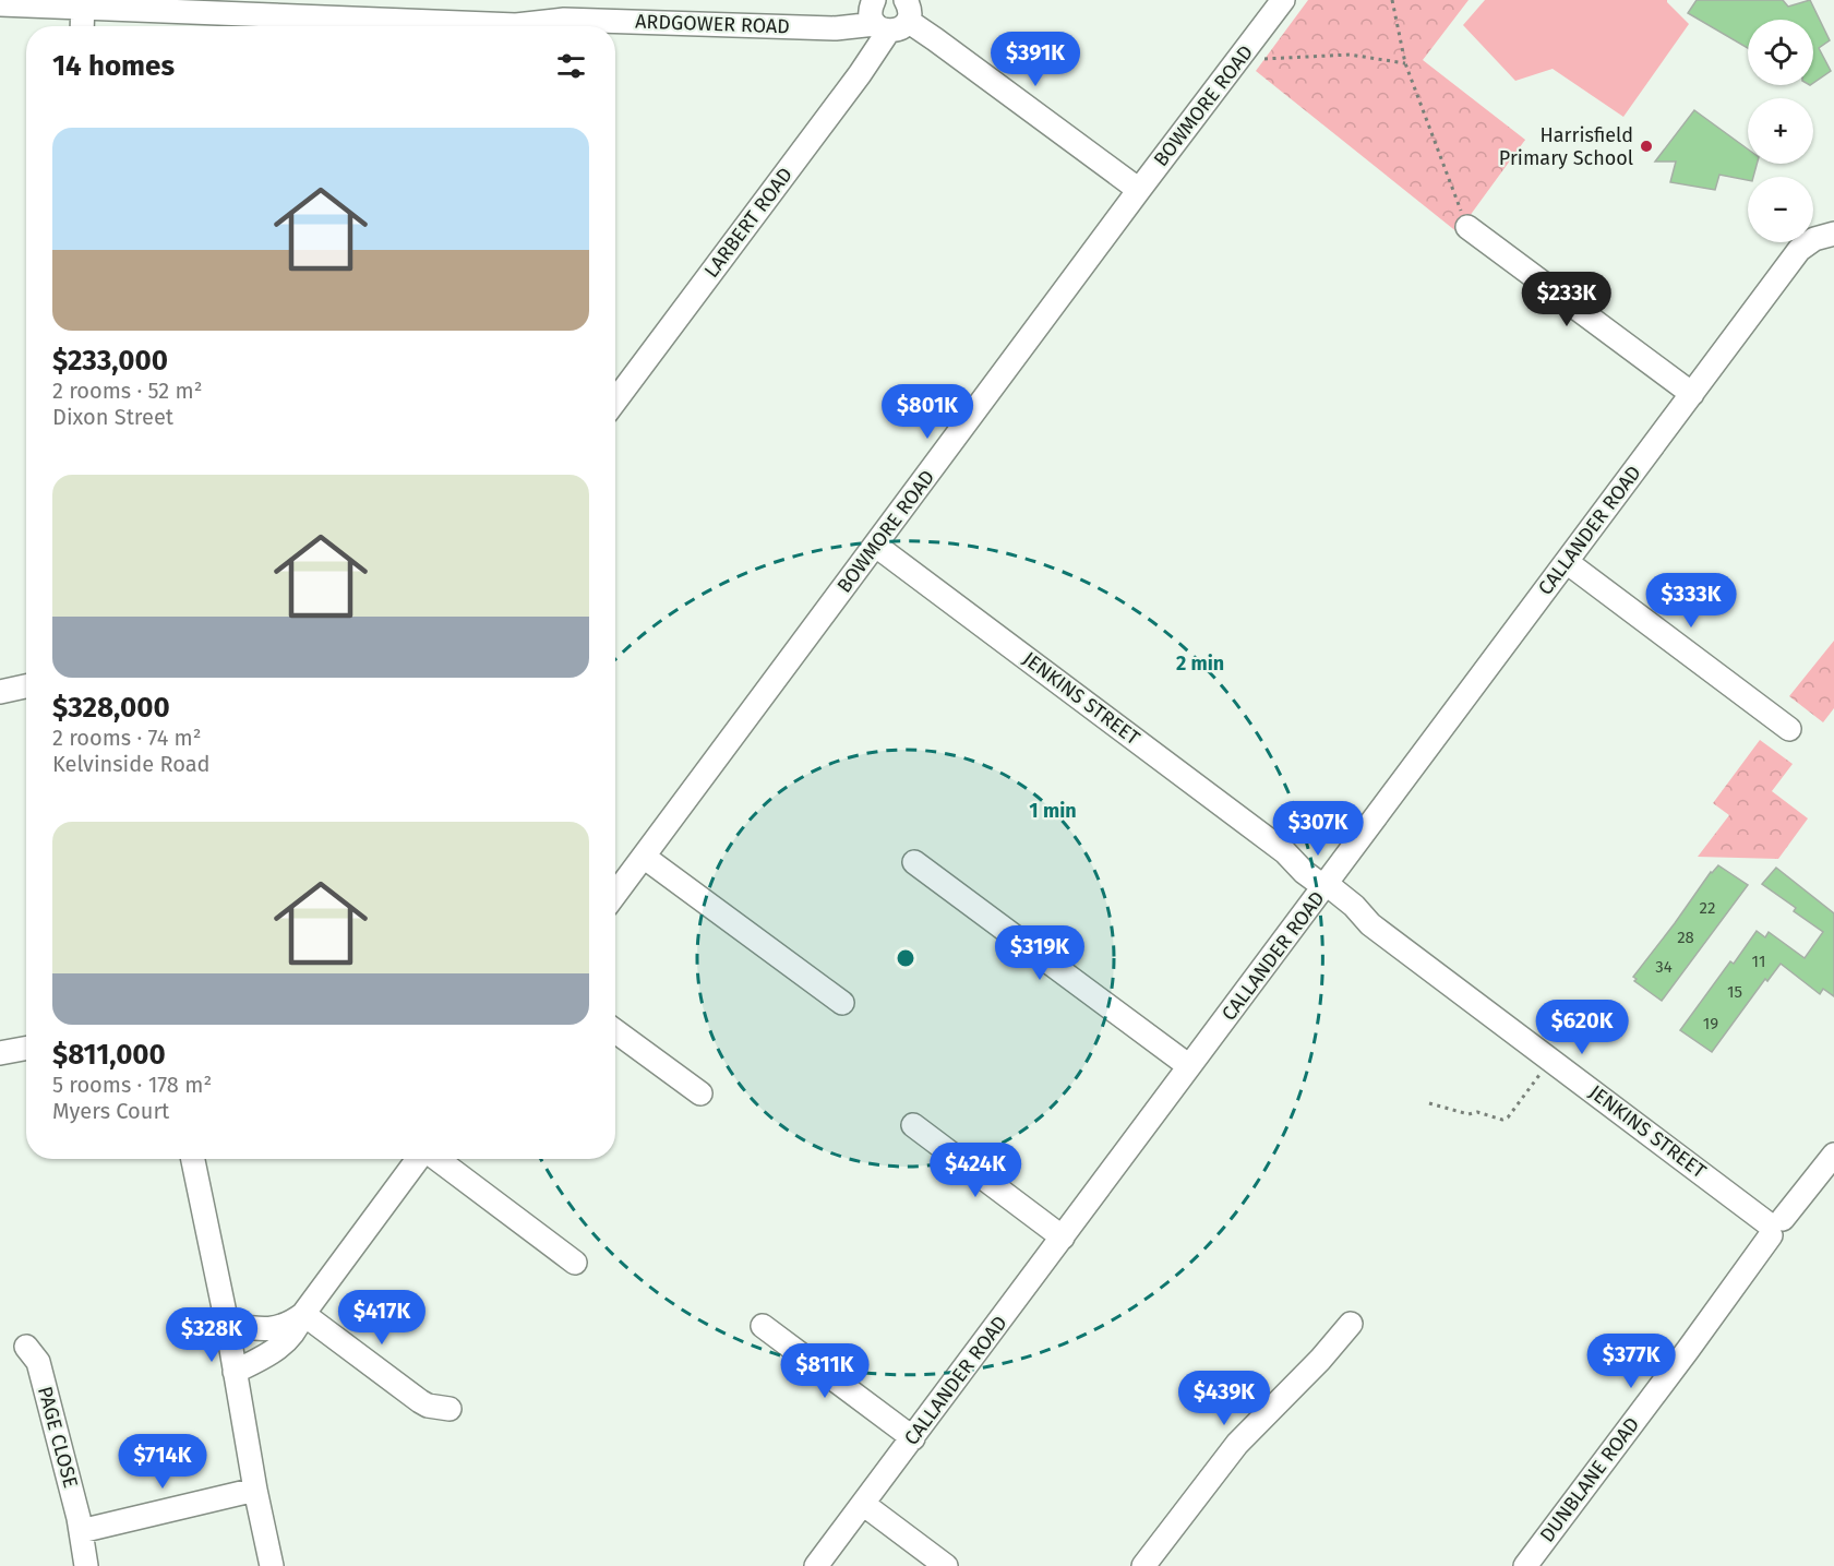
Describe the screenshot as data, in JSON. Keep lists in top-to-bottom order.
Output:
{
  "streets": {
    "street": [
      "ARDGOWER ROAD",
      "BOWMORE ROAD",
      "LARBERT ROAD",
      "CALLANDER ROAD",
      "JENKINS STREET",
      "PAGE CLOSE",
      "DUNBLANE ROAD"
    ]
  },
  "crossings": [
    ["ARDGOWER ROAD", "LARBERT ROAD"],
    ["BOWMORE ROAD", "JENKINS STREET"],
    ["CALLANDER ROAD", "JENKINS STREET"],
    ["JENKINS STREET", "DUNBLANE ROAD"]
  ],
  "places": ["Harrisfield Primary School"],
  "house_numbers": [
    "22",
    "28",
    "11",
    "34",
    "15",
    "19"
  ],
  "page": {
    "map_buttons": ["+", "−"],
    "heading": "14 homes",
    "price": [
      "$391K",
      "$233K",
      "$801K",
      "$333K",
      "$307K",
      "$319K",
      "$620K",
      "$424K",
      "$417K",
      "$328K",
      "$377K",
      "$811K",
      "$439K",
      "$714K"
    ],
    "list": [
      {
        "name": "$233,000",
        "note": "2 rooms · 52 m² · Dixon Street"
      },
      {
        "name": "$328,000",
        "note": "2 rooms · 74 m² · Kelvinside Road"
      },
      {
        "name": "$811,000",
        "note": "5 rooms · 178 m² · Myers Court"
      }
    ]
  },
  "rings": ["2 min", "1 min"]
}
